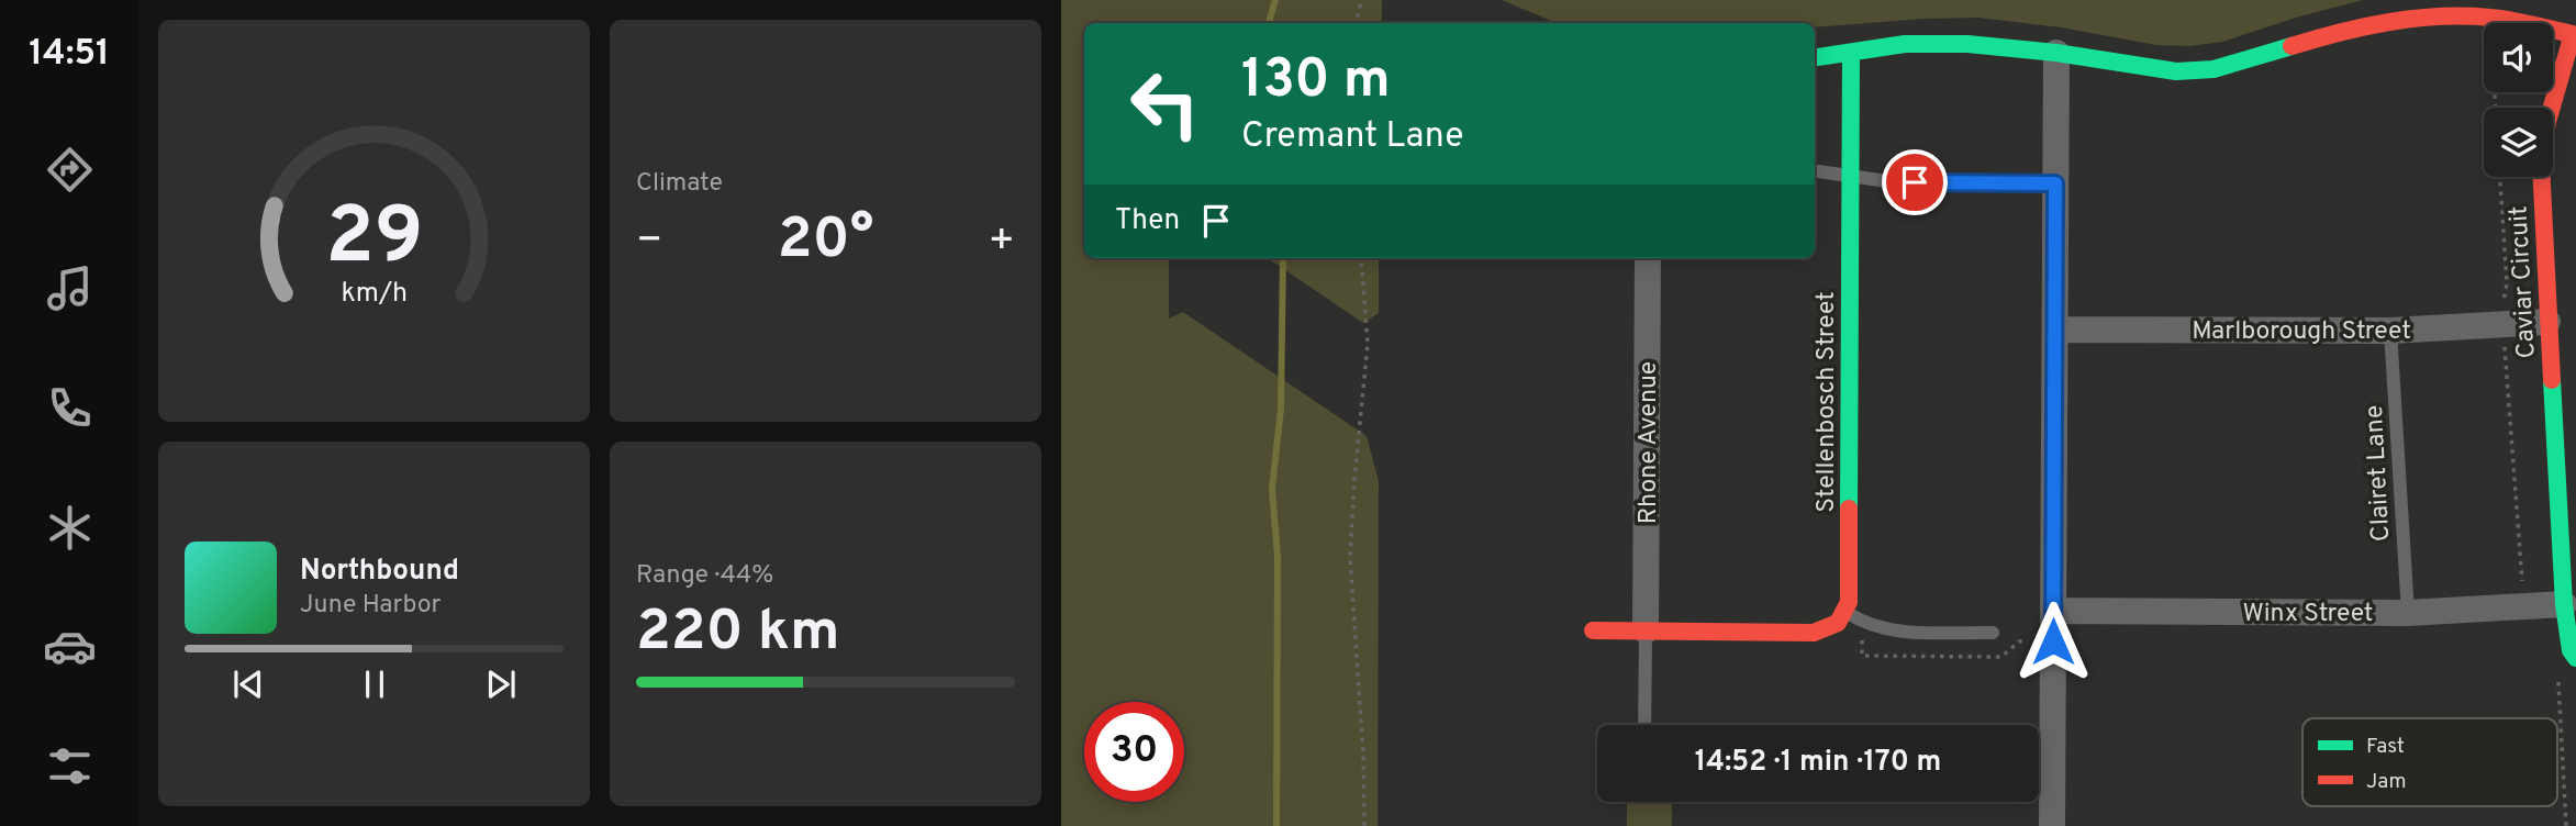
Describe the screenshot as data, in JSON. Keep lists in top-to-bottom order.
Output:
{
  "streets": {
    "street": [
      "Caviar Circuit",
      "Marlborough Street",
      "Stellenbosch Street",
      "Rhone Avenue",
      "Winx Street"
    ],
    "lane": ["Clairet Lane"]
  },
  "crossings": [
    ["Caviar Circuit", "Marlborough Street"],
    ["Caviar Circuit", "Stellenbosch Street"],
    ["Caviar Circuit", "Winx Street"],
    ["Marlborough Street", "Clairet Lane"],
    ["Clairet Lane", "Winx Street"]
  ],
  "legend": ["Fast", "Jam"],
  "page": {
    "tabs": "14:51",
    "tile": [
      "Climate",
      ["Range · 44%", "220 km"]
    ],
    "turn": ["130 m", "Cremant Lane"],
    "then": "Then",
    "heat": ["−", "20°", "+"],
    "song": ["Northbound", "June Harbor"],
    "limit": "30",
    "trip": "14:52 · 1 min · 170 m",
    "gauge": ["29", "km/h"]
  }
}
